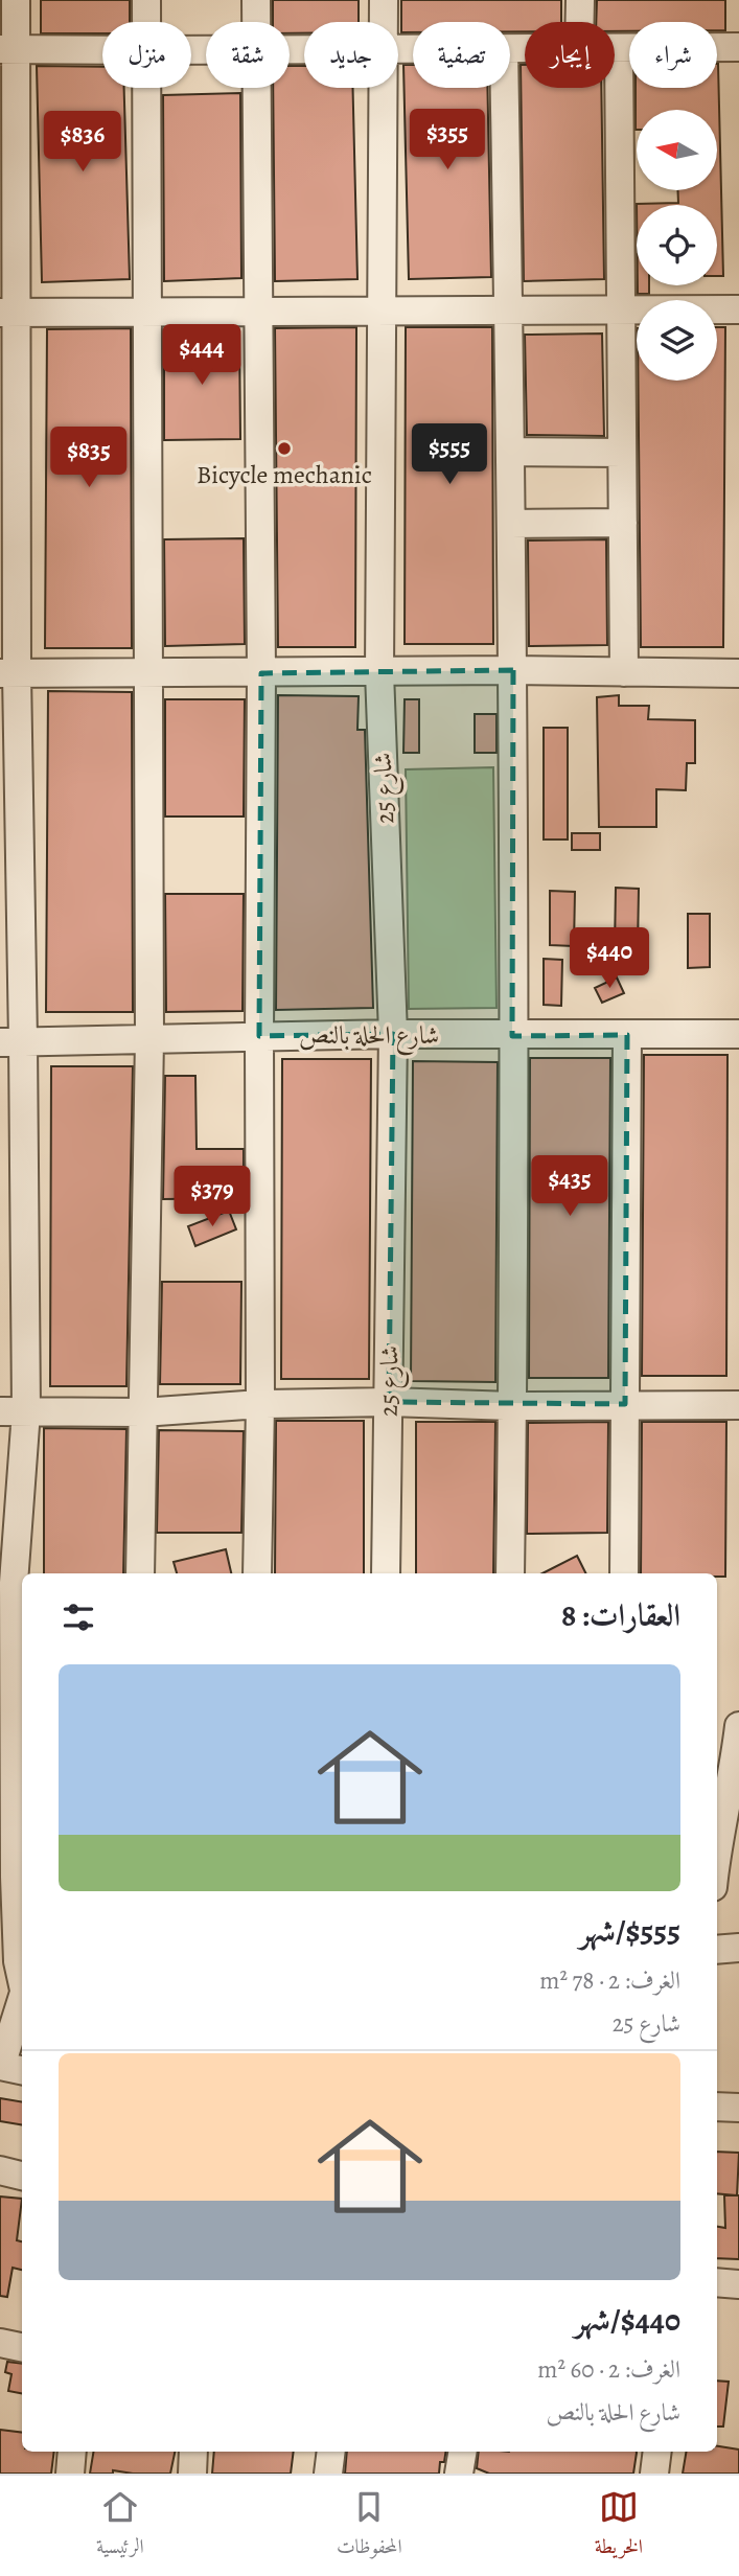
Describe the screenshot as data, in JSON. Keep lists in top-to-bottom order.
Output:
{
  "streets": {
    "street": ["شارع 25", "شارع الحلة بالنص"]
  },
  "crossings": [
    ["شارع 25", "شارع الحلة بالنص"]
  ],
  "places": ["Bicycle mechanic"],
  "north": "left",
  "page": {
    "chip": [
      "شراء",
      "إيجار",
      "تصفية",
      "جديد",
      "شقة",
      "منزل"
    ],
    "price": [
      "$355",
      "$836",
      "$444",
      "$555",
      "$835",
      "$440",
      "$435",
      "$379"
    ],
    "heading": "العقارات: 8",
    "list": [
      {
        "name": "$555/شهر",
        "note": "الغرف: 2 · 78 m² · شارع 25"
      },
      {
        "name": "$440/شهر",
        "note": "الغرف: 2 · 60 m² · شارع الحلة بالنص"
      }
    ],
    "tabs": ["الخريطة", "المحفوظات", "الرئيسية"]
  }
}
